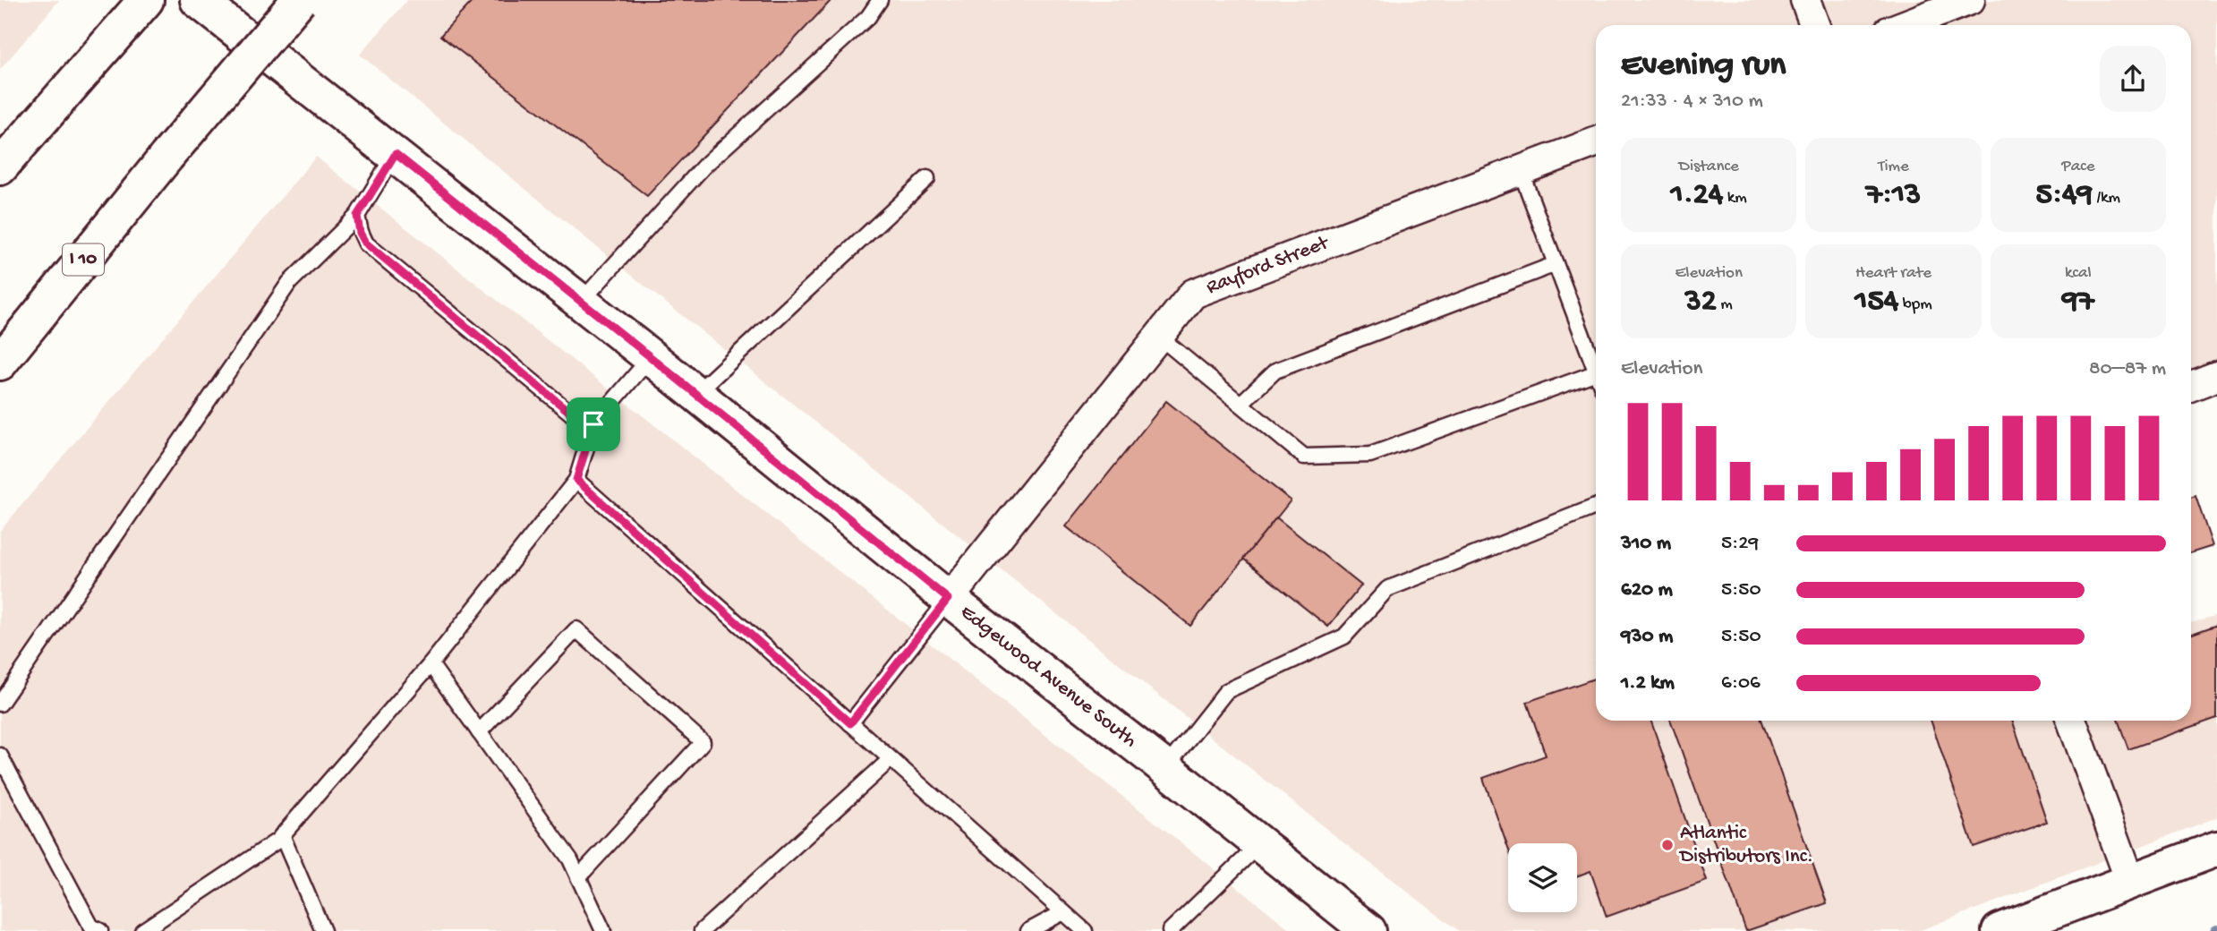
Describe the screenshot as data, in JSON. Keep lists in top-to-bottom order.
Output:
{
  "streets": {
    "main road": ["I 10", "Edgewood Avenue South"],
    "street": ["Rayford Street"]
  },
  "crossings": [
    ["Rayford Street", "Edgewood Avenue South"]
  ],
  "places": ["Atlantic Distributors Inc."],
  "page": {
    "heading": ["Evening run", "21:33 · 4 × 310 m"],
    "stats": [
      ["Distance", "1.24 km"],
      ["Time", "7:13"],
      ["Pace", "5:49 /km"],
      ["Elevation", "32 m"],
      ["Heart rate", "154 bpm"],
      ["kcal", "97"]
    ],
    "chart": ["Elevation", "80–87 m"],
    "list": [
      {
        "name": "310 m",
        "note": "5:29"
      },
      {
        "name": "620 m",
        "note": "5:50"
      },
      {
        "name": "930 m",
        "note": "5:50"
      },
      {
        "name": "1.2 km",
        "note": "6:06"
      }
    ]
  }
}
